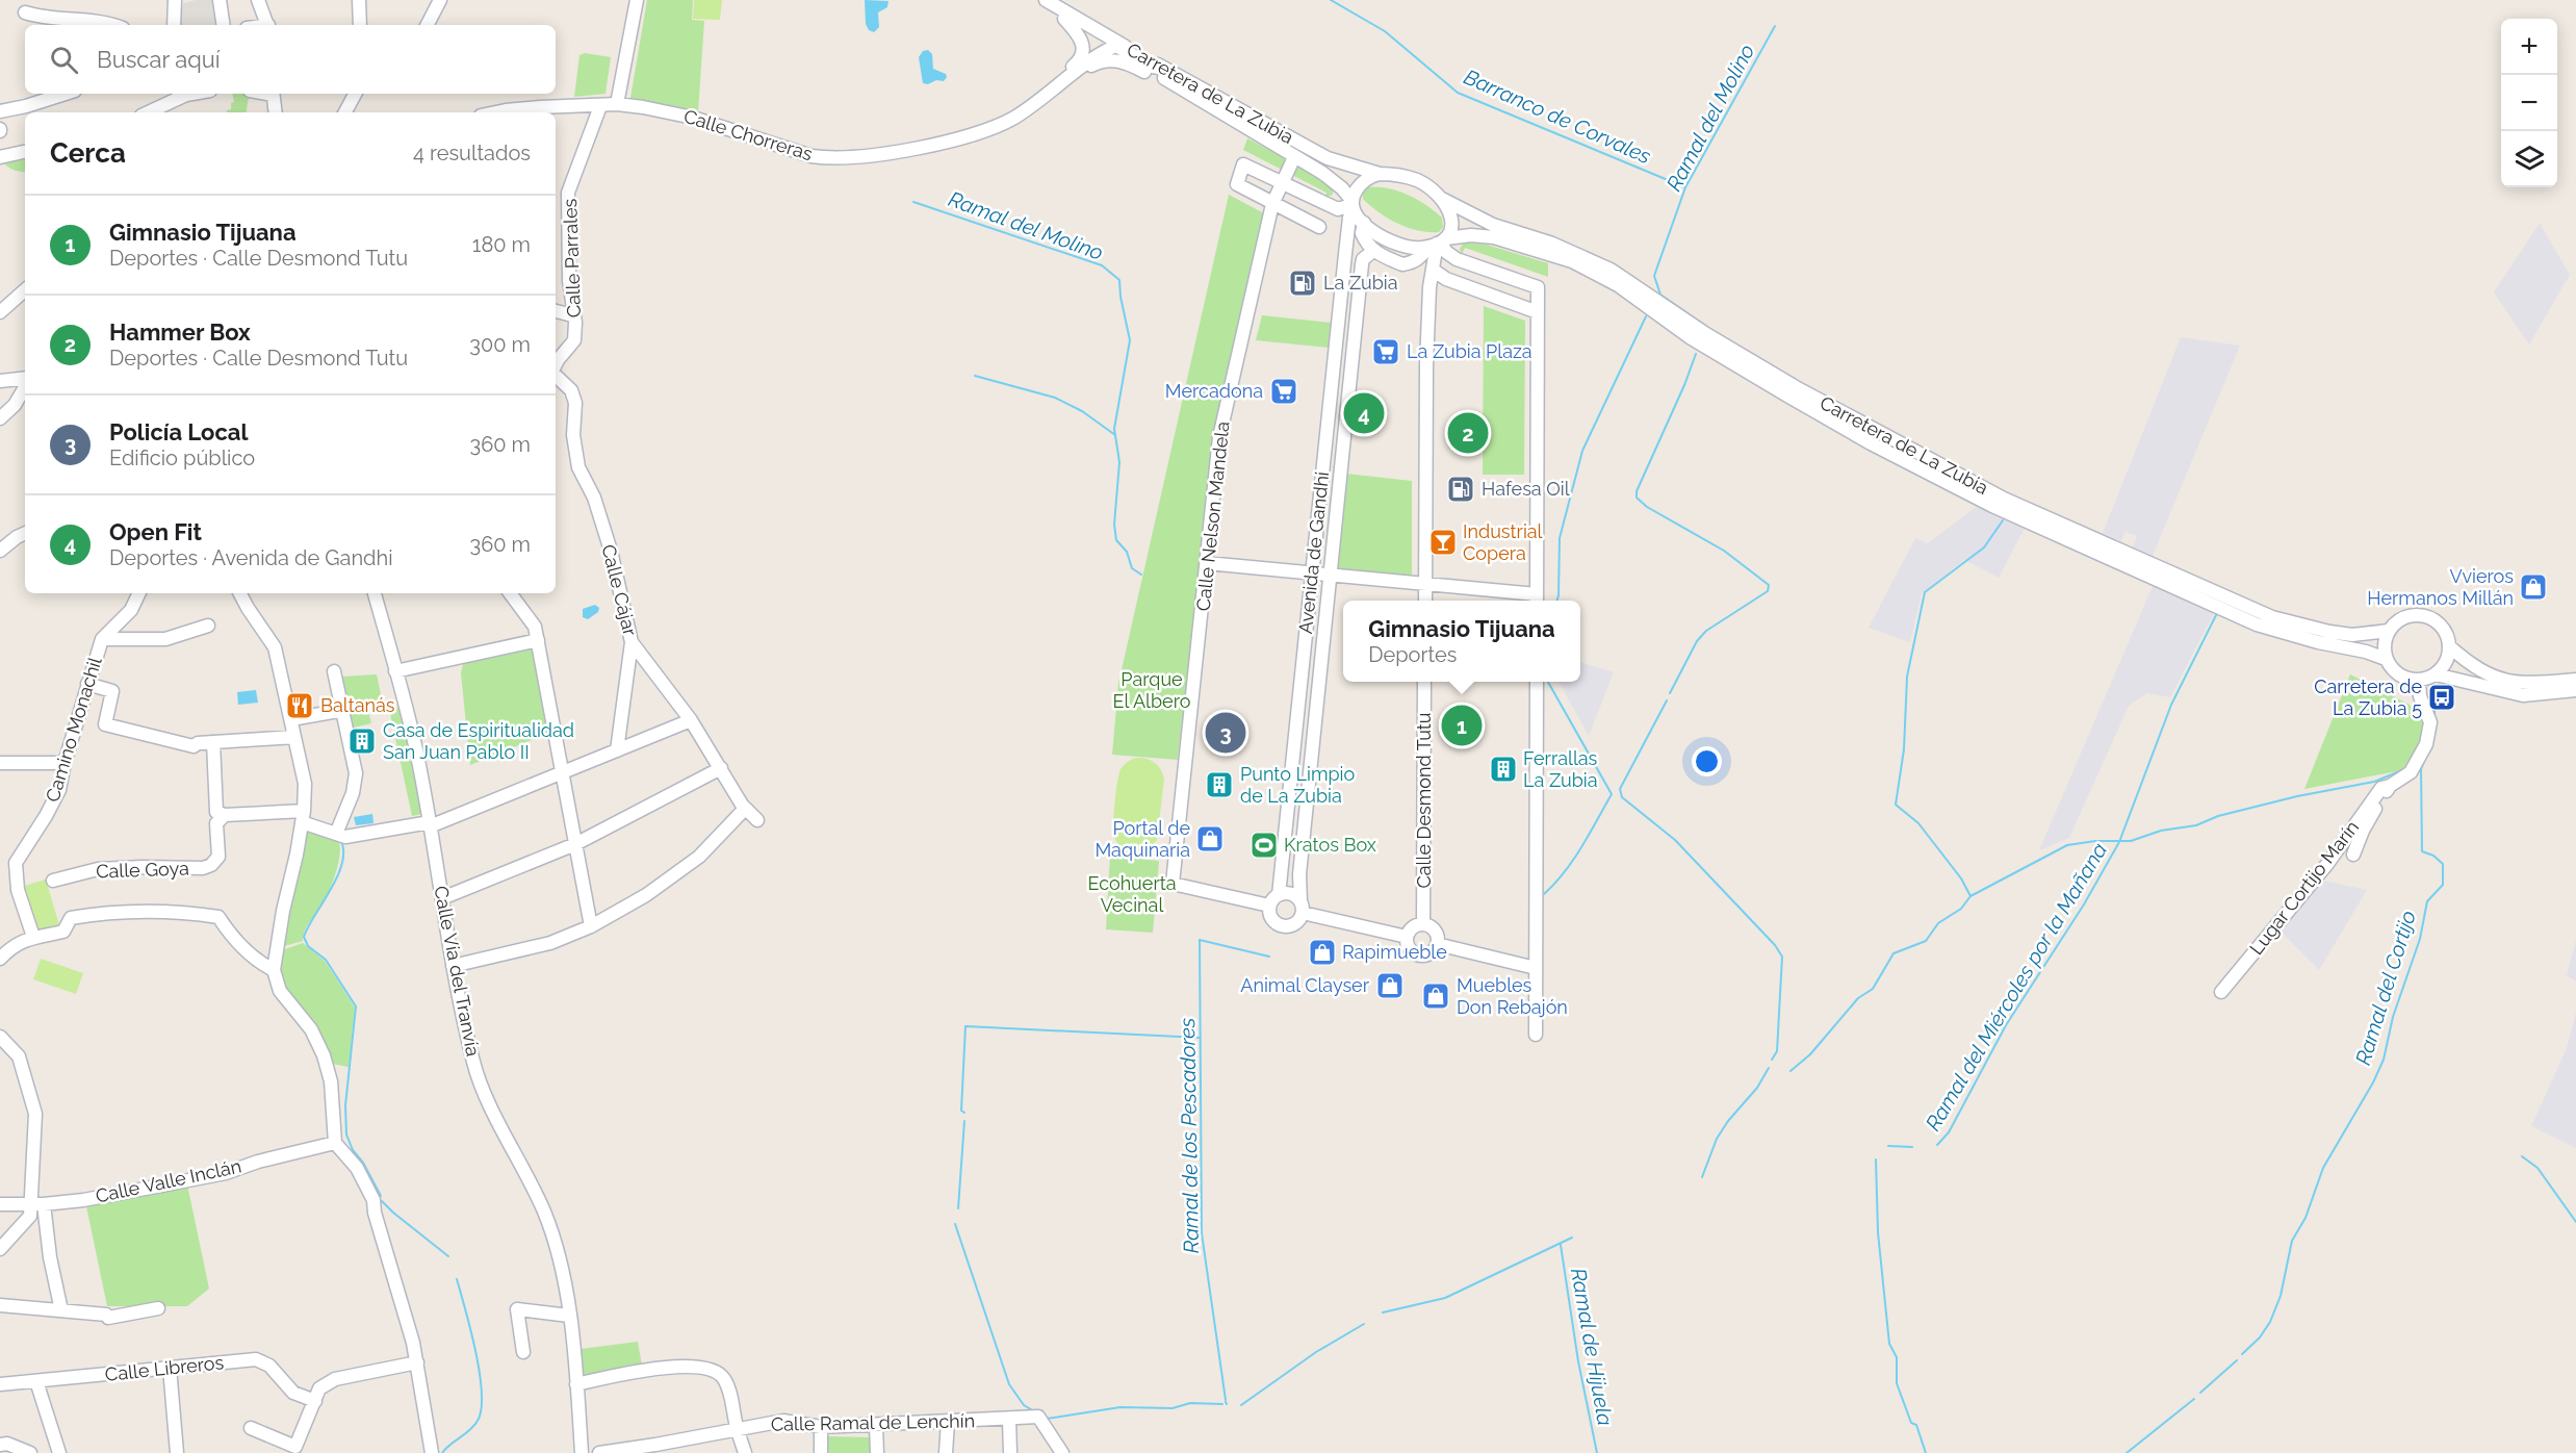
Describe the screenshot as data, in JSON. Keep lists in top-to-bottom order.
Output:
{
  "streets": {
    "street": [
      "Carretera de La Zubia",
      "Calle Chorreras",
      "Calle Parrales",
      "Calle Nelson Mandela",
      "Avenida de Gandhi",
      "Calle Cájar",
      "Camino Monachil",
      "Calle Desmond Tutu",
      "Calle Goya",
      "Lugar Cortijo Marín",
      "Calle Vía del Tranvía",
      "Calle Valle Inclán",
      "Calle Libreros",
      "Calle Ramal de Lenchín"
    ]
  },
  "crossings": [
    ["Carretera de La Zubia", "Calle Nelson Mandela"],
    ["Carretera de La Zubia", "Avenida de Gandhi"],
    ["Carretera de La Zubia", "Lugar Cortijo Marín"],
    ["Calle Chorreras", "Calle Parrales"],
    ["Calle Nelson Mandela", "Avenida de Gandhi"]
  ],
  "water": [
    "Barranco de Corvales",
    "Ramal del Molino",
    "Ramal del Miércoles por la Mañana",
    "Ramal del Cortijo",
    "Ramal de los Pescadores",
    "Ramal de Hijuela"
  ],
  "parks": ["Parque El Albero", "Ecohuerta Vecinal"],
  "places": {
    "fuel station": ["La Zubia", "Hafesa Oil"],
    "supermarket": ["La Zubia Plaza", "Mercadona"],
    "bar": ["Industrial Copera"],
    "shop": [
      "Vvieros Hermanos Millán",
      "Portal de Maquinaria",
      "Rapimueble",
      "Animal Clayser",
      "Muebles Don Rebajón"
    ],
    "bus stop": ["Carretera de La Zubia 5"],
    "restaurant": ["Baltanás"],
    "building": ["Casa de Espiritualidad San Juan Pablo II", "Ferrallas La Zubia", "Punto Limpio de La Zubia"],
    "sports": ["Kratos Box"]
  },
  "page": {
    "map_buttons": ["+", "−"],
    "search": "Buscar aquí",
    "heading": ["Cerca", "4 resultados"],
    "list": [
      {
        "mark": "1",
        "name": "Gimnasio Tijuana",
        "note": "Deportes · Calle Desmond Tutu",
        "value": "180 m"
      },
      {
        "mark": "2",
        "name": "Hammer Box",
        "note": "Deportes · Calle Desmond Tutu",
        "value": "300 m"
      },
      {
        "mark": "3",
        "name": "Policía Local",
        "note": "Edificio público",
        "value": "360 m"
      },
      {
        "mark": "4",
        "name": "Open Fit",
        "note": "Deportes · Avenida de Gandhi",
        "value": "360 m"
      }
    ],
    "pins": [
      "4",
      "2",
      "1",
      "3"
    ],
    "popup": ["Gimnasio Tijuana", "Deportes"]
  }
}
